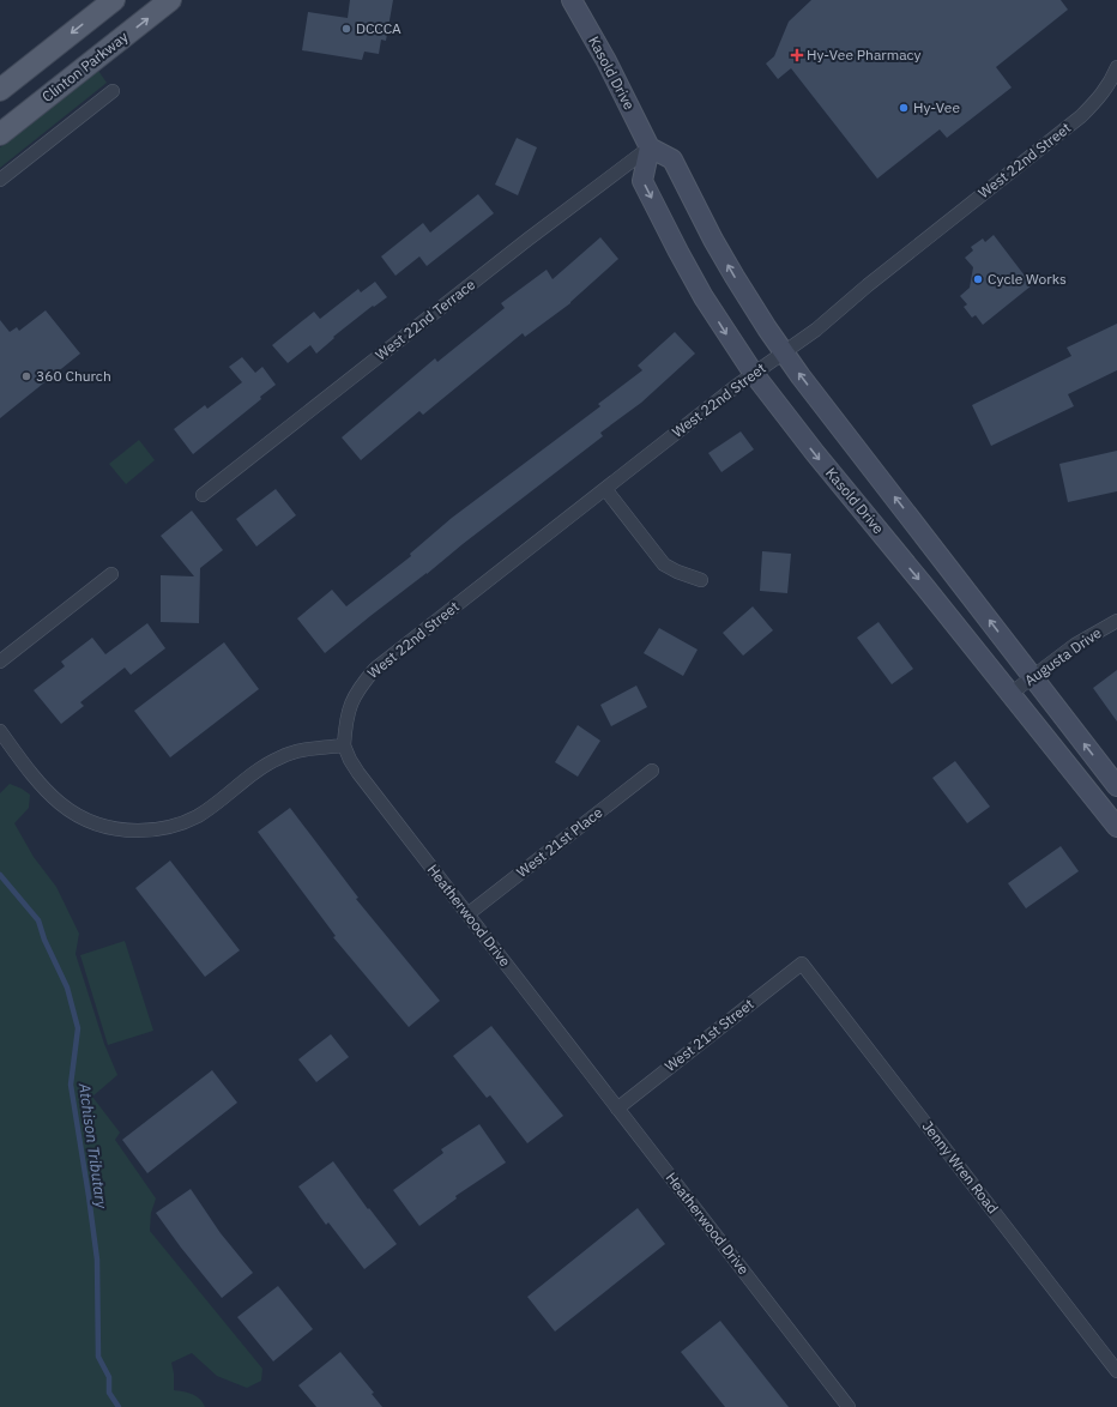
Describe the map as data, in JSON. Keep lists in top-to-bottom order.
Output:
{
  "streets": {
    "main road": ["Clinton Parkway", "Kasold Drive"],
    "street": [
      "West 22nd Street",
      "West 22nd Terrace",
      "Augusta Drive",
      "West 21st Place",
      "Heatherwood Drive",
      "West 21st Street",
      "Jenny Wren Road"
    ]
  },
  "crossings": [
    ["Kasold Drive", "West 22nd Street"],
    ["Kasold Drive", "West 22nd Terrace"],
    ["Kasold Drive", "Augusta Drive"],
    ["West 22nd Street", "Heatherwood Drive"],
    ["West 21st Place", "Heatherwood Drive"],
    ["Heatherwood Drive", "West 21st Street"],
    ["West 21st Street", "Jenny Wren Road"]
  ],
  "water": ["Atchison Tributary"],
  "places": {
    "other": [
      "DCCCA",
      "Hy-Vee",
      "Cycle Works",
      "360 Church"
    ],
    "health": ["Hy-Vee Pharmacy"]
  }
}
